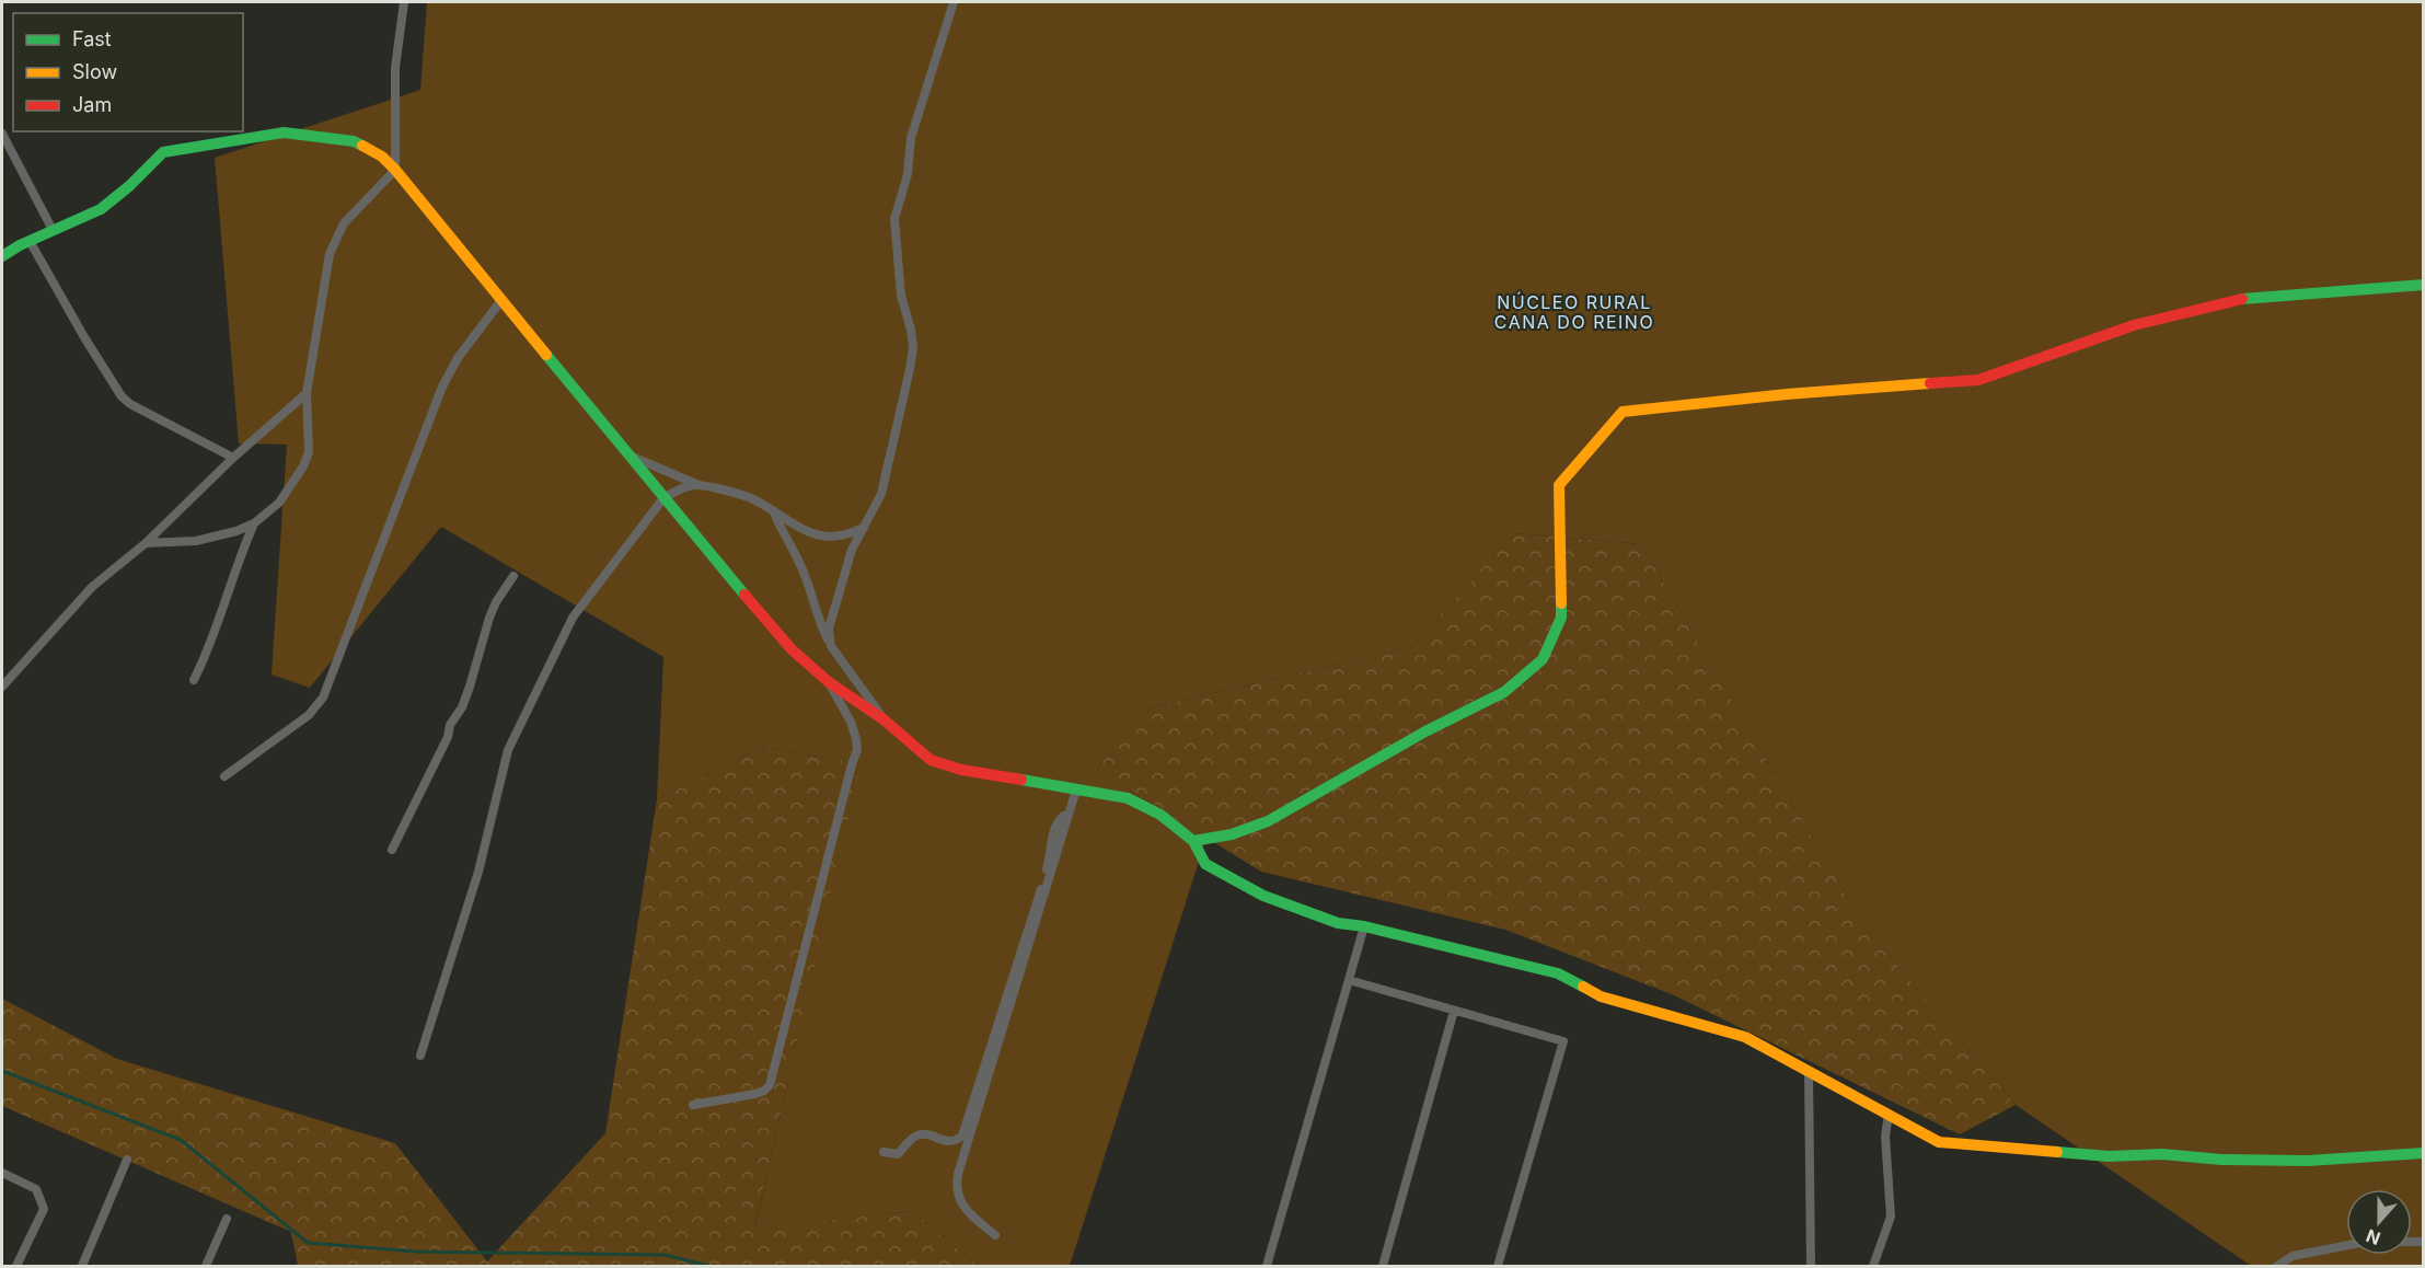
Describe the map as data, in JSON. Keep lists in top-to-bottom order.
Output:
{
  "districts": ["NÚCLEO RURAL CANA DO REINO"],
  "legend": ["Fast", "Slow", "Jam"],
  "north": "bottom"
}
